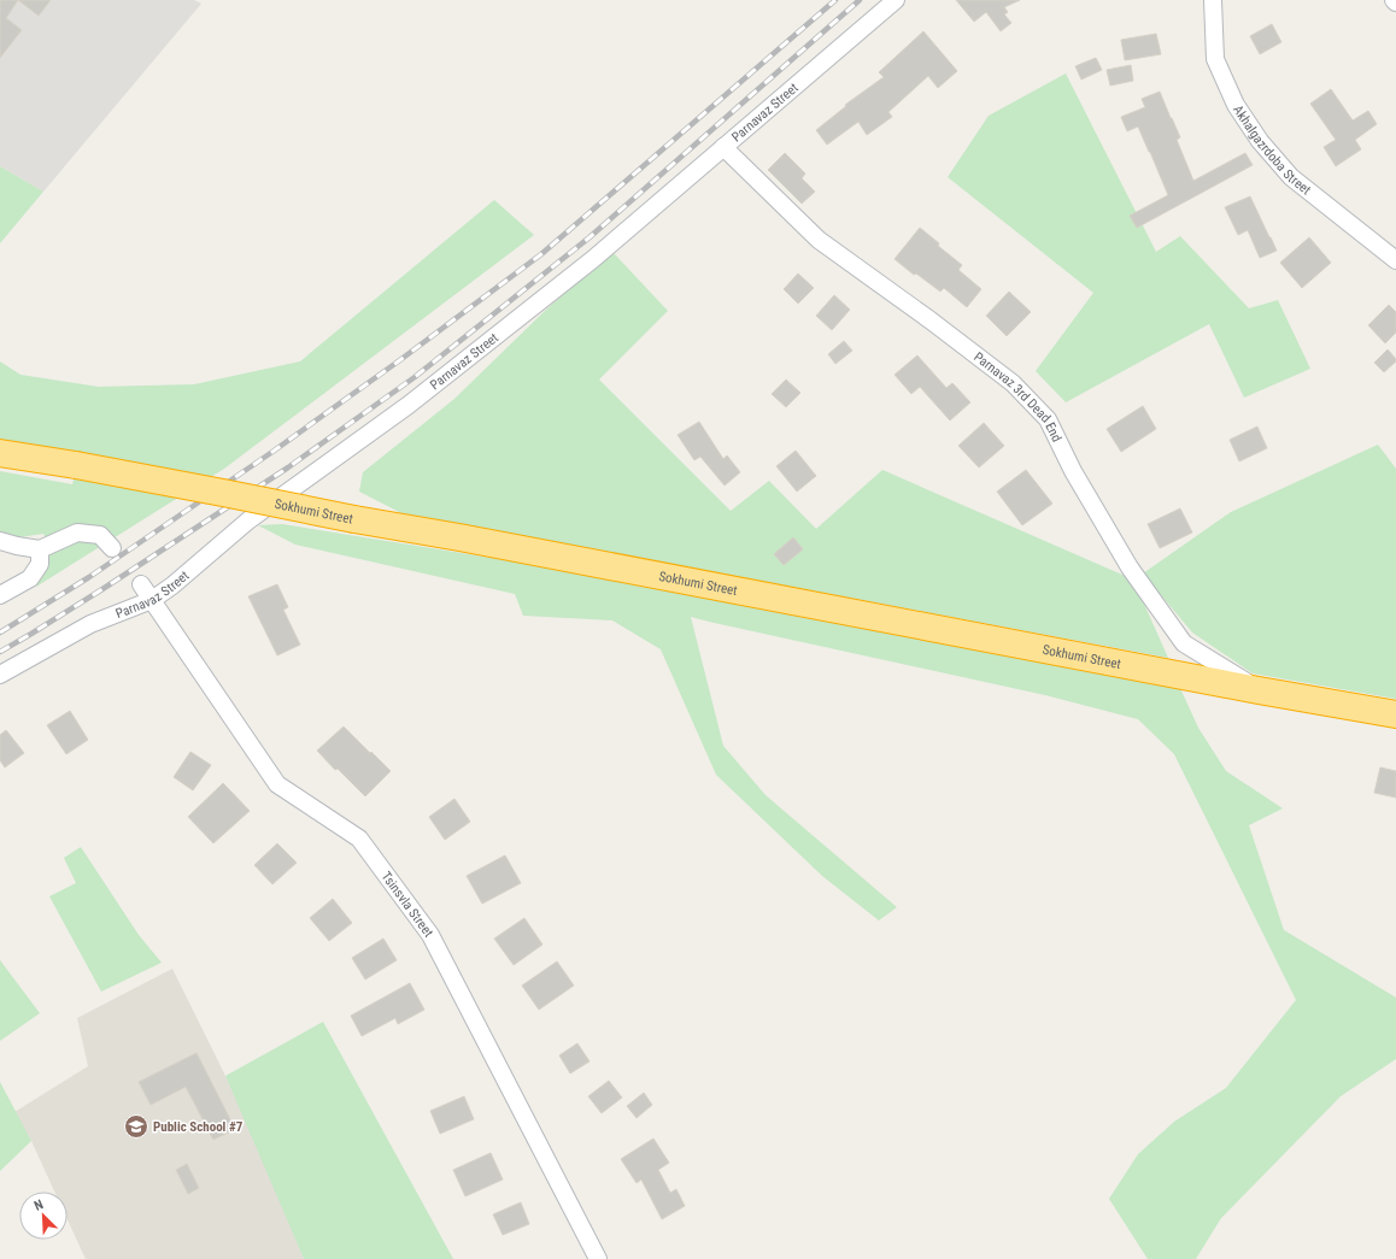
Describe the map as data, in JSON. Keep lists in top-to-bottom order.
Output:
{
  "streets": {
    "highway": ["Sokhumi Street"],
    "street": [
      "Parnavaz Street",
      "Akhalgazrdoba Street",
      "Parnavaz 3rd Dead End",
      "Tsinsvla Street"
    ]
  },
  "crossings": [
    ["Parnavaz Street", "Parnavaz 3rd Dead End"],
    ["Parnavaz Street", "Tsinsvla Street"],
    ["Parnavaz 3rd Dead End", "Sokhumi Street"]
  ],
  "places": {
    "school or university": ["Public School #7"]
  },
  "north": "top left"
}
